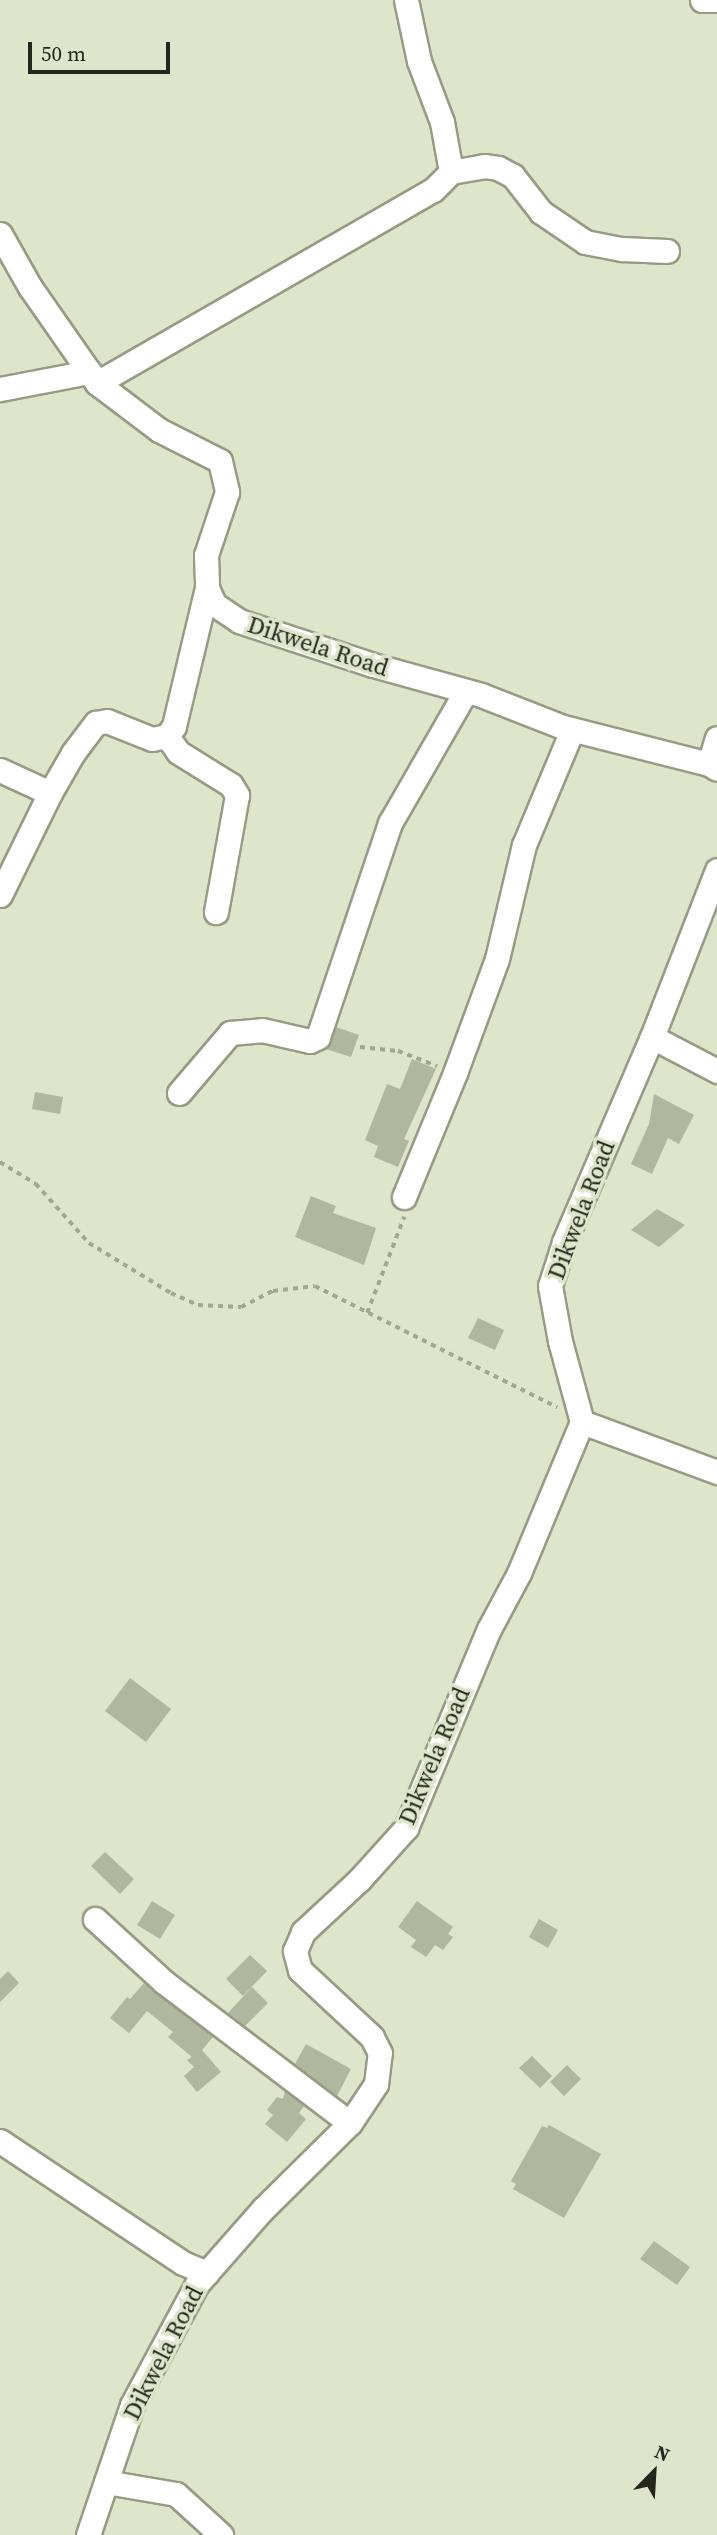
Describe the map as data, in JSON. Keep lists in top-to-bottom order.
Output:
{
  "streets": {
    "street": ["Dikwela Road"]
  },
  "scale_bar": "50 m",
  "north": "top right"
}
